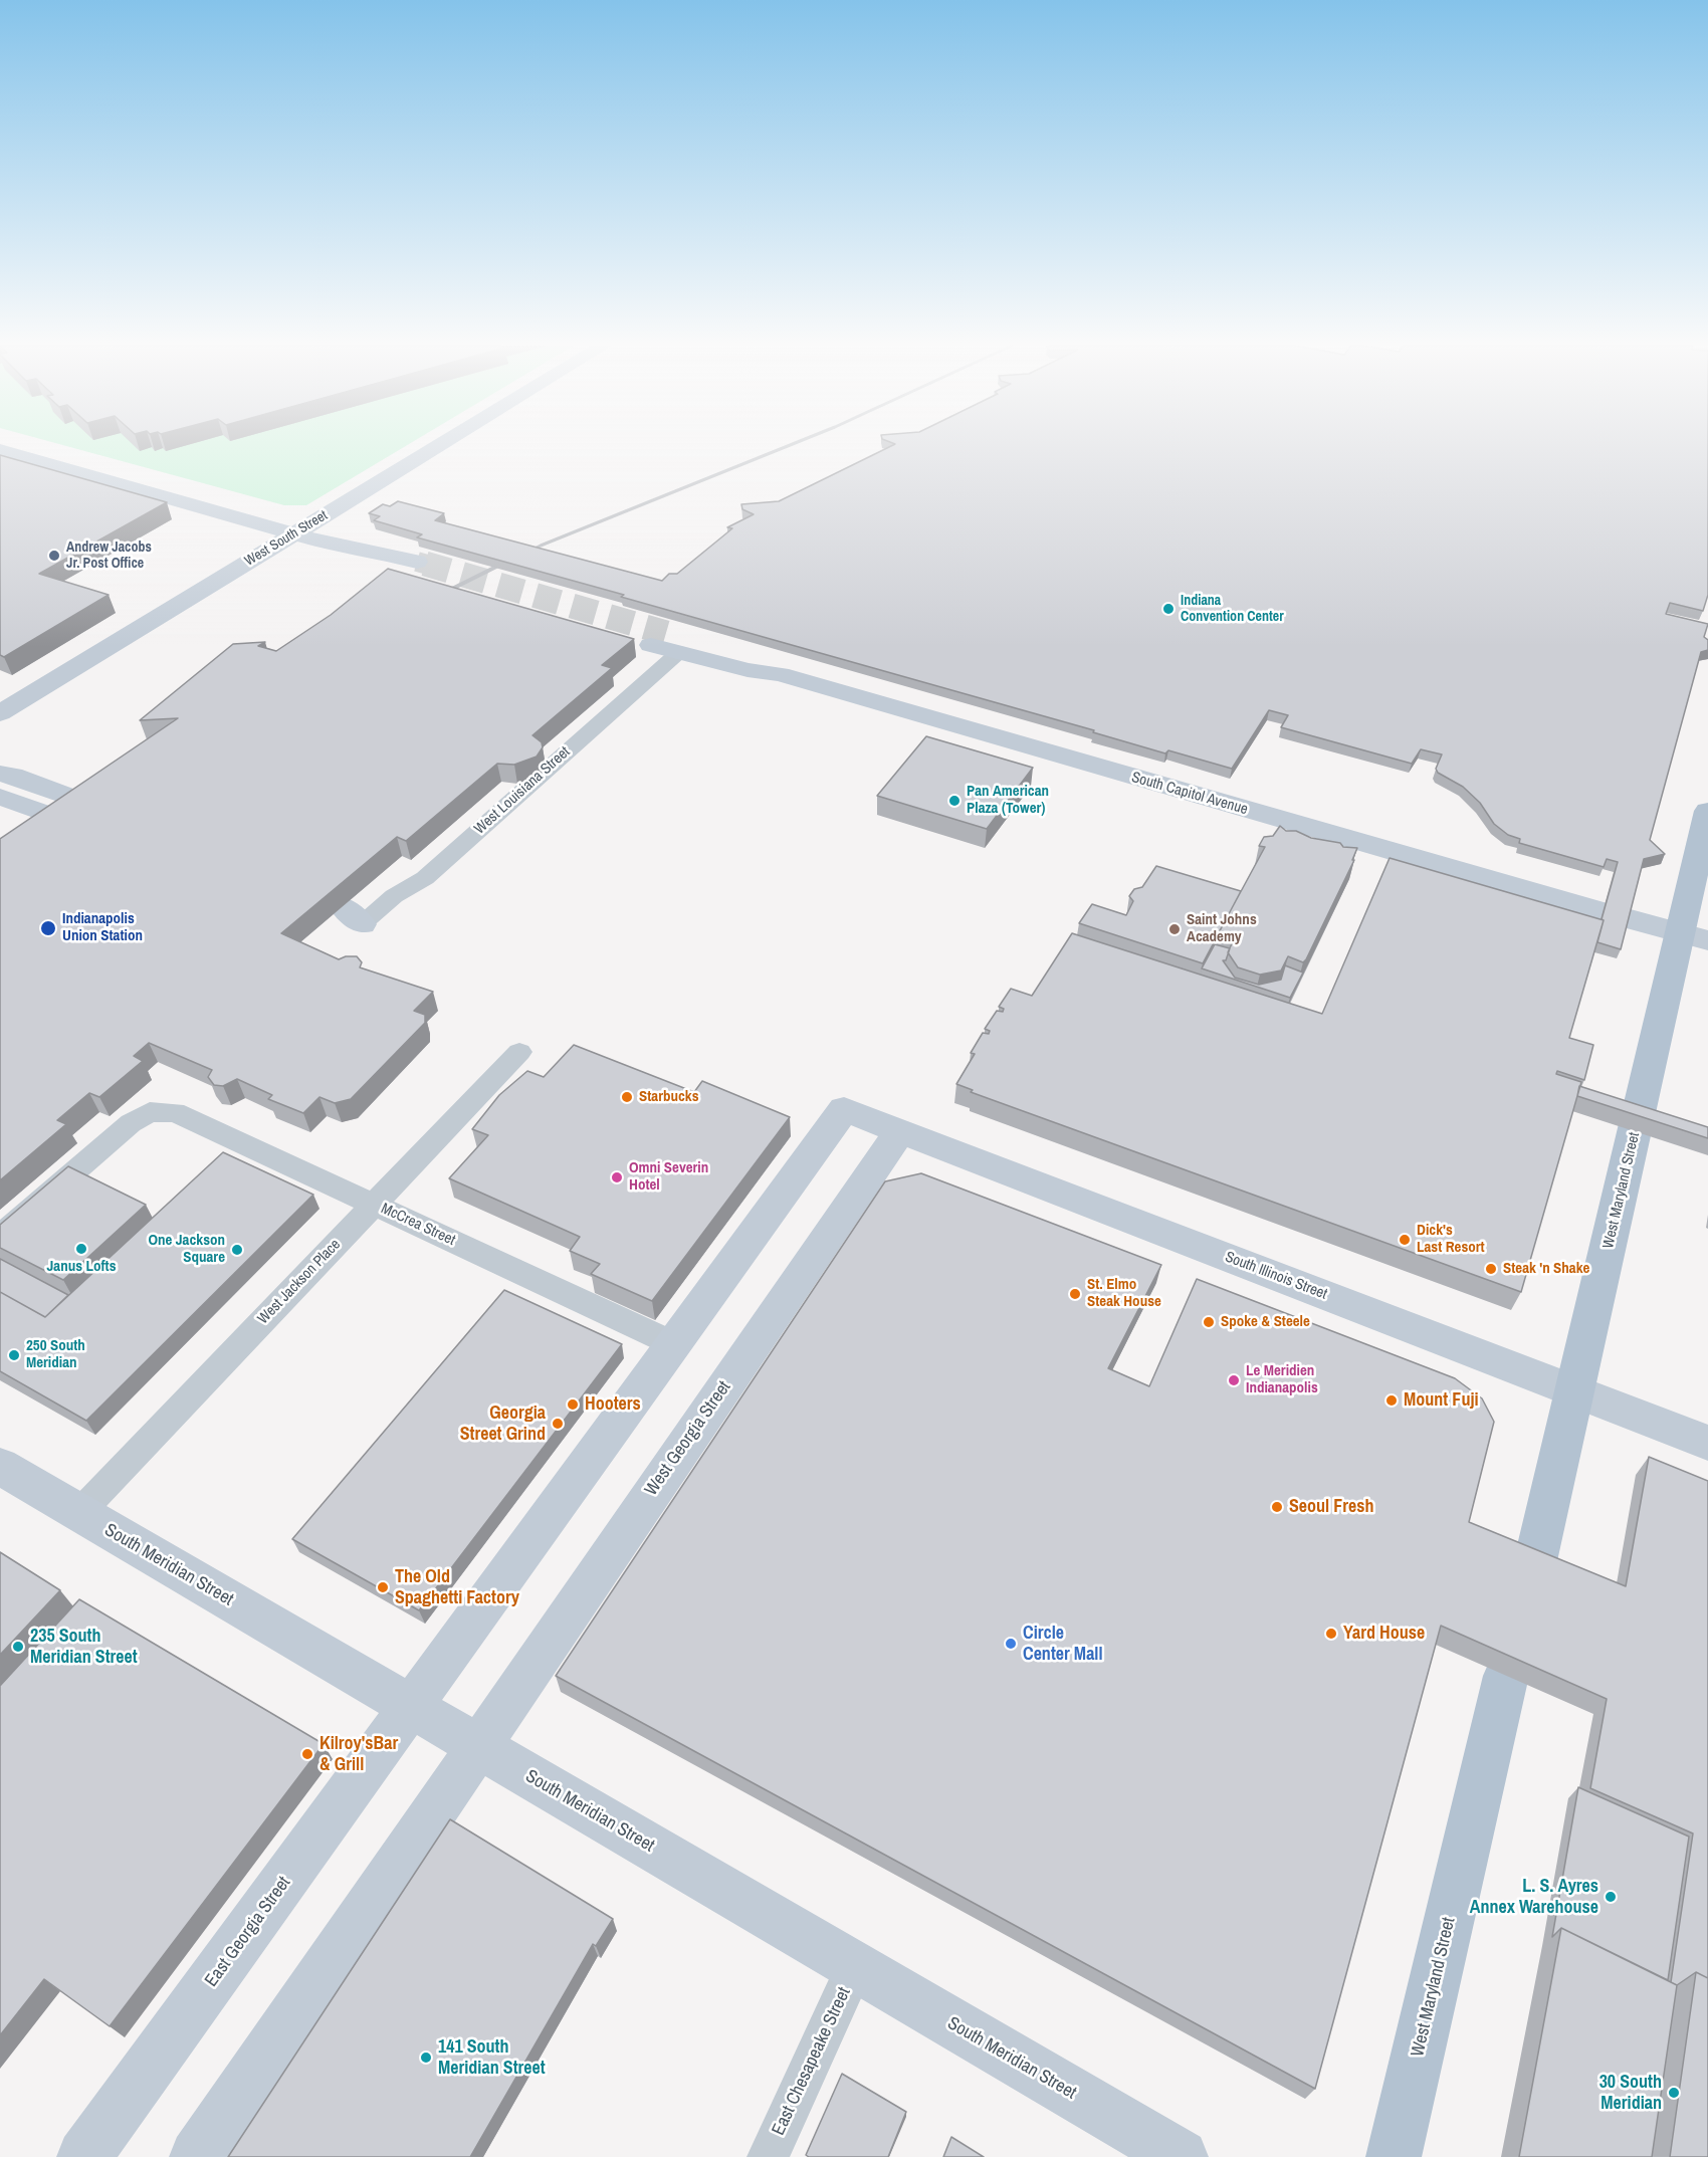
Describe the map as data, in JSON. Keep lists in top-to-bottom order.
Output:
{
  "streets": {
    "main road": [
      "West South Street",
      "South Capitol Avenue",
      "West Maryland Street",
      "South Illinois Street",
      "West Georgia Street",
      "South Meridian Street",
      "East Georgia Street"
    ],
    "street": [
      "West Louisiana Street",
      "McCrea Street",
      "West Jackson Place",
      "East Chesapeake Street"
    ]
  },
  "crossings": [
    ["West Louisiana Street", "South Capitol Avenue"],
    ["South Capitol Avenue", "West Maryland Street"],
    ["West Maryland Street", "South Illinois Street"],
    ["McCrea Street", "South Illinois Street"],
    ["McCrea Street", "West Jackson Place"],
    ["South Illinois Street", "West Georgia Street"],
    ["West Jackson Place", "South Meridian Street"],
    ["West Georgia Street", "South Meridian Street"],
    ["South Meridian Street", "East Georgia Street"],
    ["South Meridian Street", "East Chesapeake Street"]
  ],
  "places": [
    "Andrew Jacobs Jr. Post Office",
    "Indiana Convention Center",
    "Pan American Plaza (Tower)",
    "Indianapolis Union Station",
    "Saint Johns Academy",
    "Starbucks",
    "Omni Severin Hotel",
    "Dick's Last Resort",
    "Janus Lofts",
    "One Jackson Square",
    "Steak 'n Shake",
    "St. Elmo Steak House",
    "Spoke & Steele",
    "250 South Meridian",
    "Le Meridien Indianapolis",
    "Mount Fuji",
    "Hooters",
    "Georgia Street Grind",
    "Seoul Fresh",
    "The Old Spaghetti Factory",
    "Yard House",
    "Circle Center Mall",
    "235 South Meridian Street",
    "Kilroy'sBar & Grill",
    "L. S. Ayres Annex Warehouse",
    "141 South Meridian Street",
    "30 South Meridian"
  ]
}
